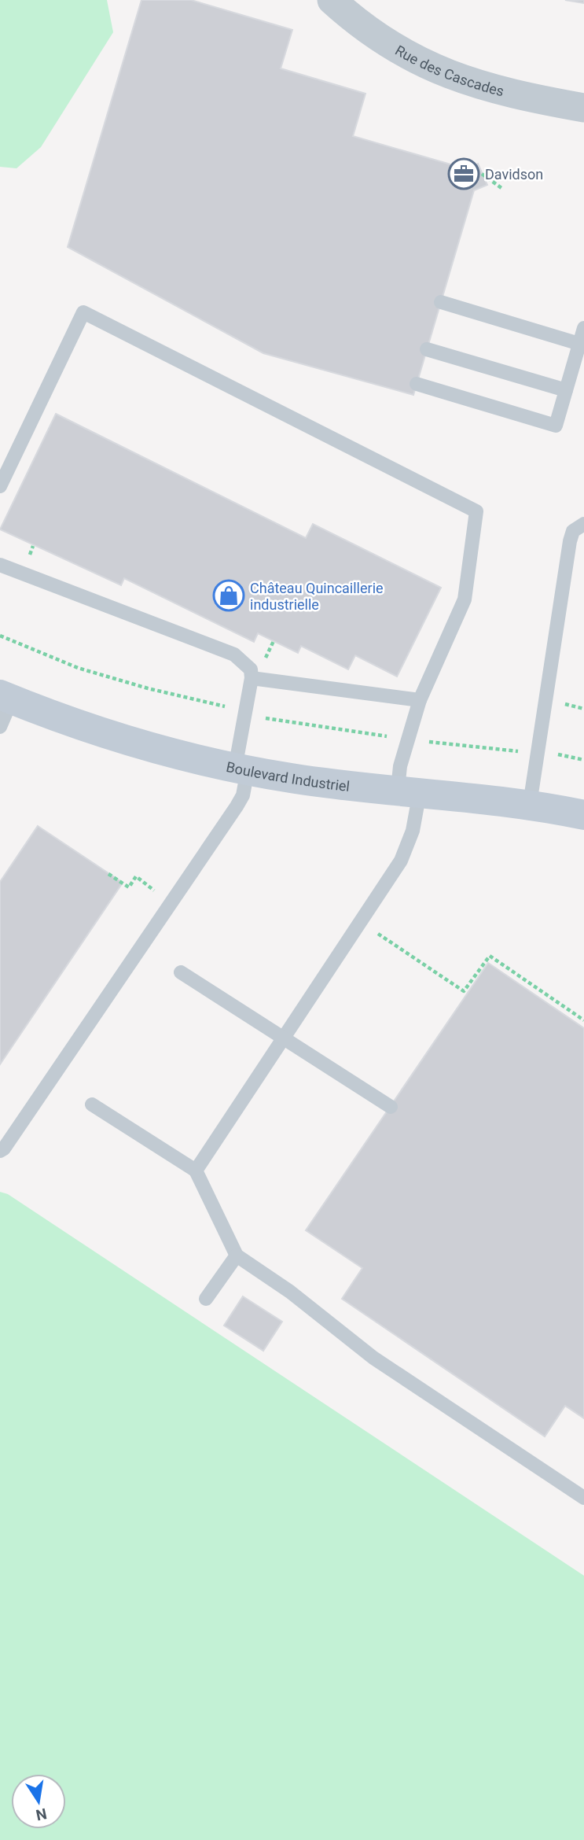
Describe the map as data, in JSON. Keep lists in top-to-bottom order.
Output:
{
  "streets": {
    "street": ["Rue des Cascades", "Boulevard Industriel"]
  },
  "places": {
    "office": ["Davidson"],
    "shop": ["Château Quincaillerie industrielle"]
  },
  "north": "bottom"
}
